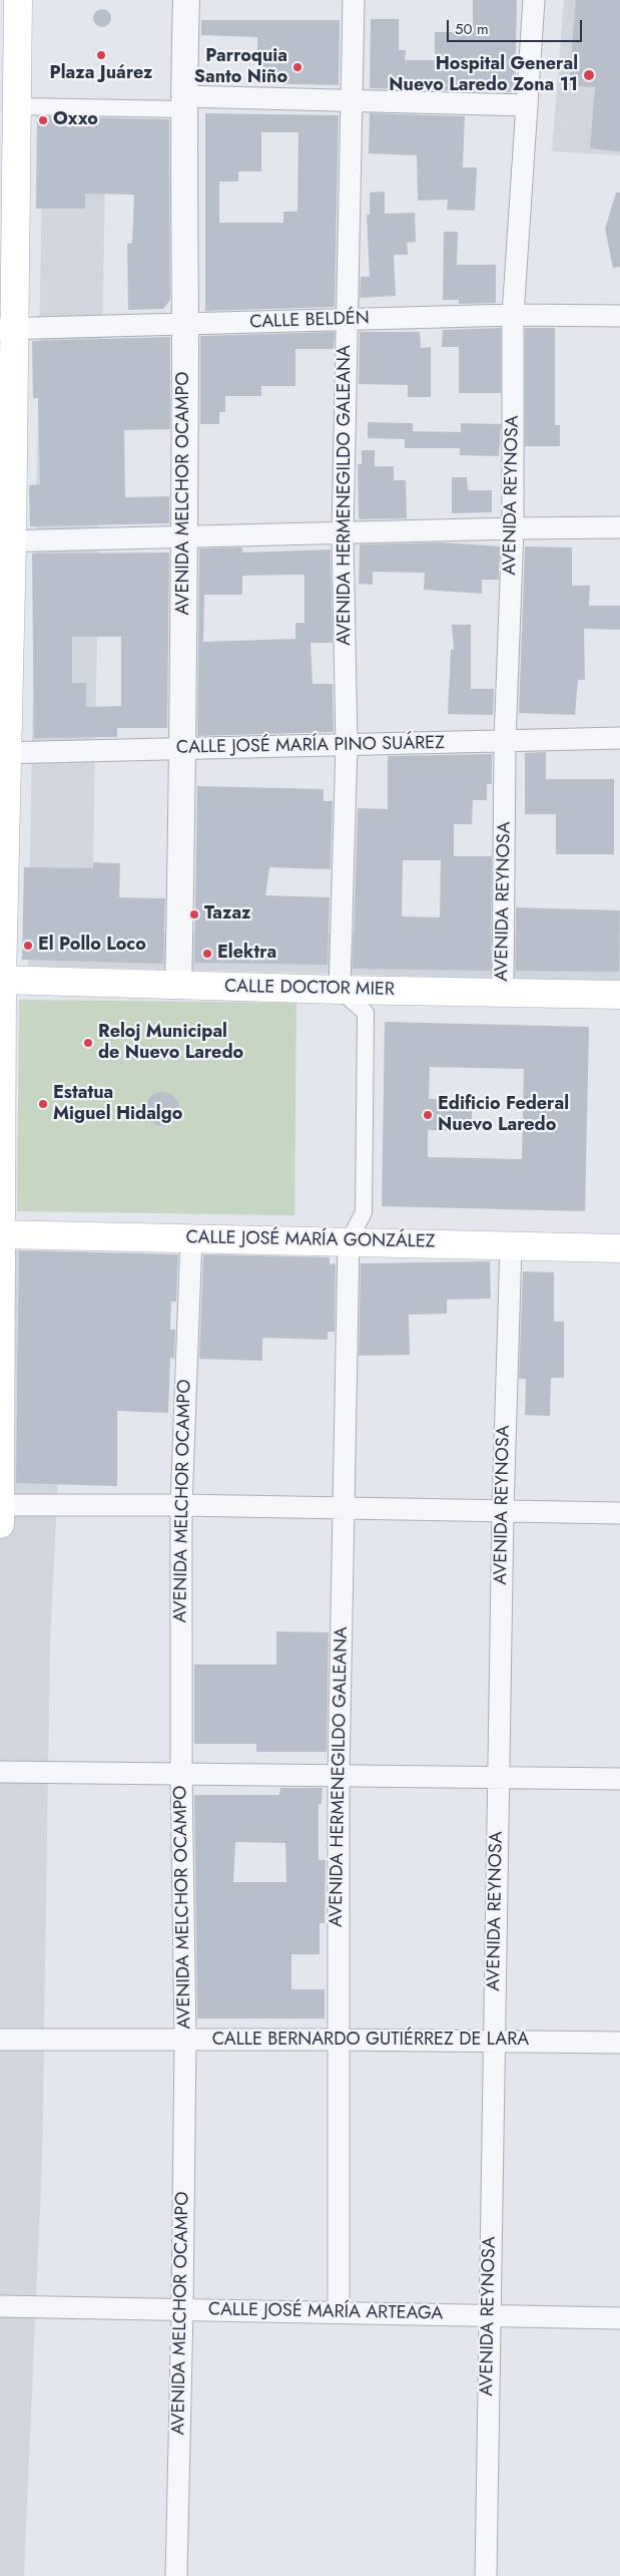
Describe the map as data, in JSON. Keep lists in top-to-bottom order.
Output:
{
  "streets": {
    "main road": ["CALLE DOCTOR MIER", "CALLE JOSÉ MARÍA GONZÁLEZ"],
    "street": [
      "CALLE BELDÉN",
      "AVENIDA MELCHOR OCAMPO",
      "AVENIDA HERMENEGILDO GALEANA",
      "AVENIDA REYNOSA",
      "CALLE JOSÉ MARÍA PINO SUÁREZ",
      "CALLE BERNARDO GUTIÉRREZ DE LARA",
      "CALLE JOSÉ MARÍA ARTEAGA"
    ]
  },
  "crossings": [
    ["CALLE BELDÉN", "AVENIDA MELCHOR OCAMPO"],
    ["CALLE BELDÉN", "AVENIDA HERMENEGILDO GALEANA"],
    ["CALLE BELDÉN", "AVENIDA REYNOSA"],
    ["AVENIDA MELCHOR OCAMPO", "CALLE JOSÉ MARÍA PINO SUÁREZ"],
    ["AVENIDA MELCHOR OCAMPO", "CALLE DOCTOR MIER"],
    ["AVENIDA MELCHOR OCAMPO", "CALLE JOSÉ MARÍA GONZÁLEZ"],
    ["AVENIDA MELCHOR OCAMPO", "CALLE BERNARDO GUTIÉRREZ DE LARA"],
    ["AVENIDA MELCHOR OCAMPO", "CALLE JOSÉ MARÍA ARTEAGA"],
    ["AVENIDA HERMENEGILDO GALEANA", "CALLE JOSÉ MARÍA PINO SUÁREZ"],
    ["AVENIDA HERMENEGILDO GALEANA", "CALLE DOCTOR MIER"],
    ["AVENIDA HERMENEGILDO GALEANA", "CALLE JOSÉ MARÍA GONZÁLEZ"],
    ["AVENIDA HERMENEGILDO GALEANA", "CALLE BERNARDO GUTIÉRREZ DE LARA"],
    ["AVENIDA HERMENEGILDO GALEANA", "CALLE JOSÉ MARÍA ARTEAGA"],
    ["AVENIDA REYNOSA", "CALLE JOSÉ MARÍA PINO SUÁREZ"],
    ["AVENIDA REYNOSA", "CALLE DOCTOR MIER"],
    ["AVENIDA REYNOSA", "CALLE JOSÉ MARÍA GONZÁLEZ"],
    ["AVENIDA REYNOSA", "CALLE BERNARDO GUTIÉRREZ DE LARA"],
    ["AVENIDA REYNOSA", "CALLE JOSÉ MARÍA ARTEAGA"]
  ],
  "places": [
    "Plaza Juárez",
    "Parroquia Santo Niño",
    "Hospital General Nuevo Laredo Zona 11",
    "Oxxo",
    "Tazaz",
    "El Pollo Loco",
    "Elektra",
    "Reloj Municipal de Nuevo Laredo",
    "Estatua Miguel Hidalgo",
    "Edificio Federal Nuevo Laredo"
  ],
  "scale_bar": "50 m"
}
